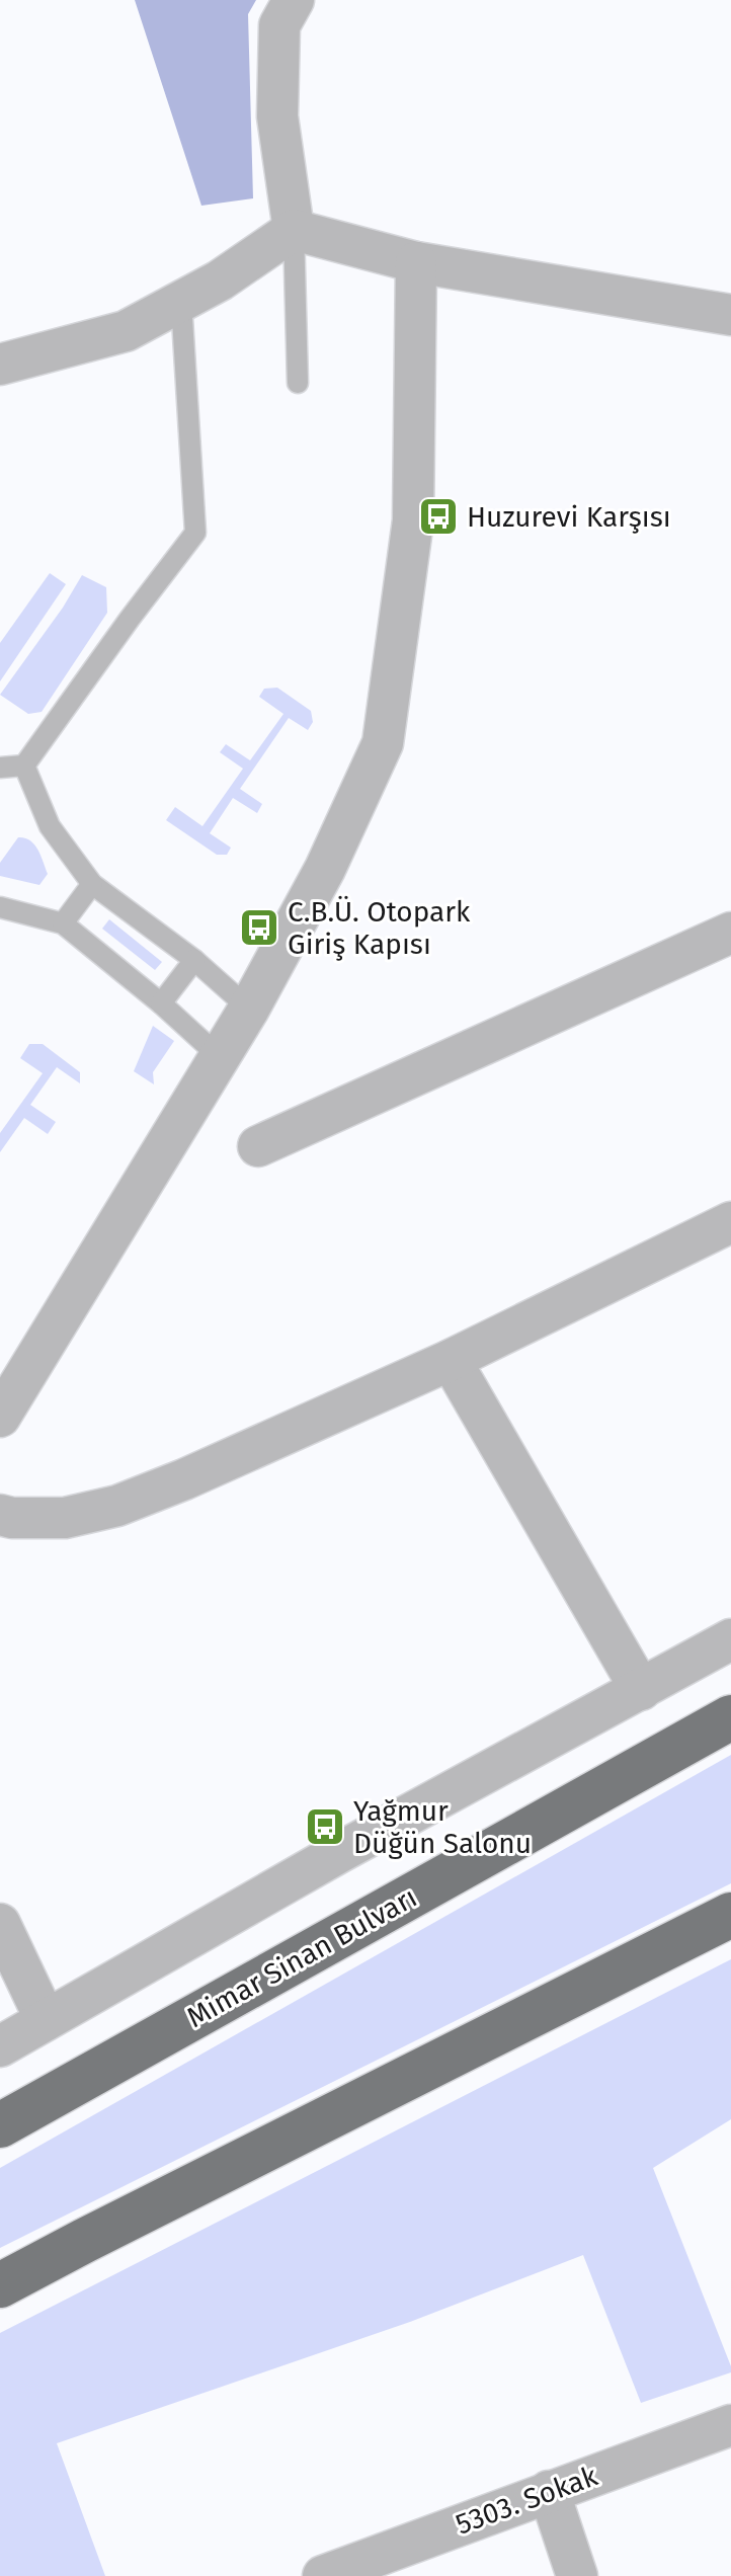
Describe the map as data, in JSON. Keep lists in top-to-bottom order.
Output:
{
  "streets": {
    "highway": ["Mimar Sinan Bulvarı"],
    "street": ["5303. Sokak"]
  },
  "places": {
    "bus stop": ["Huzurevi Karşısı", "C.B.Ü. Otopark Giriş Kapısı", "Yağmur Düğün Salonu"]
  }
}
